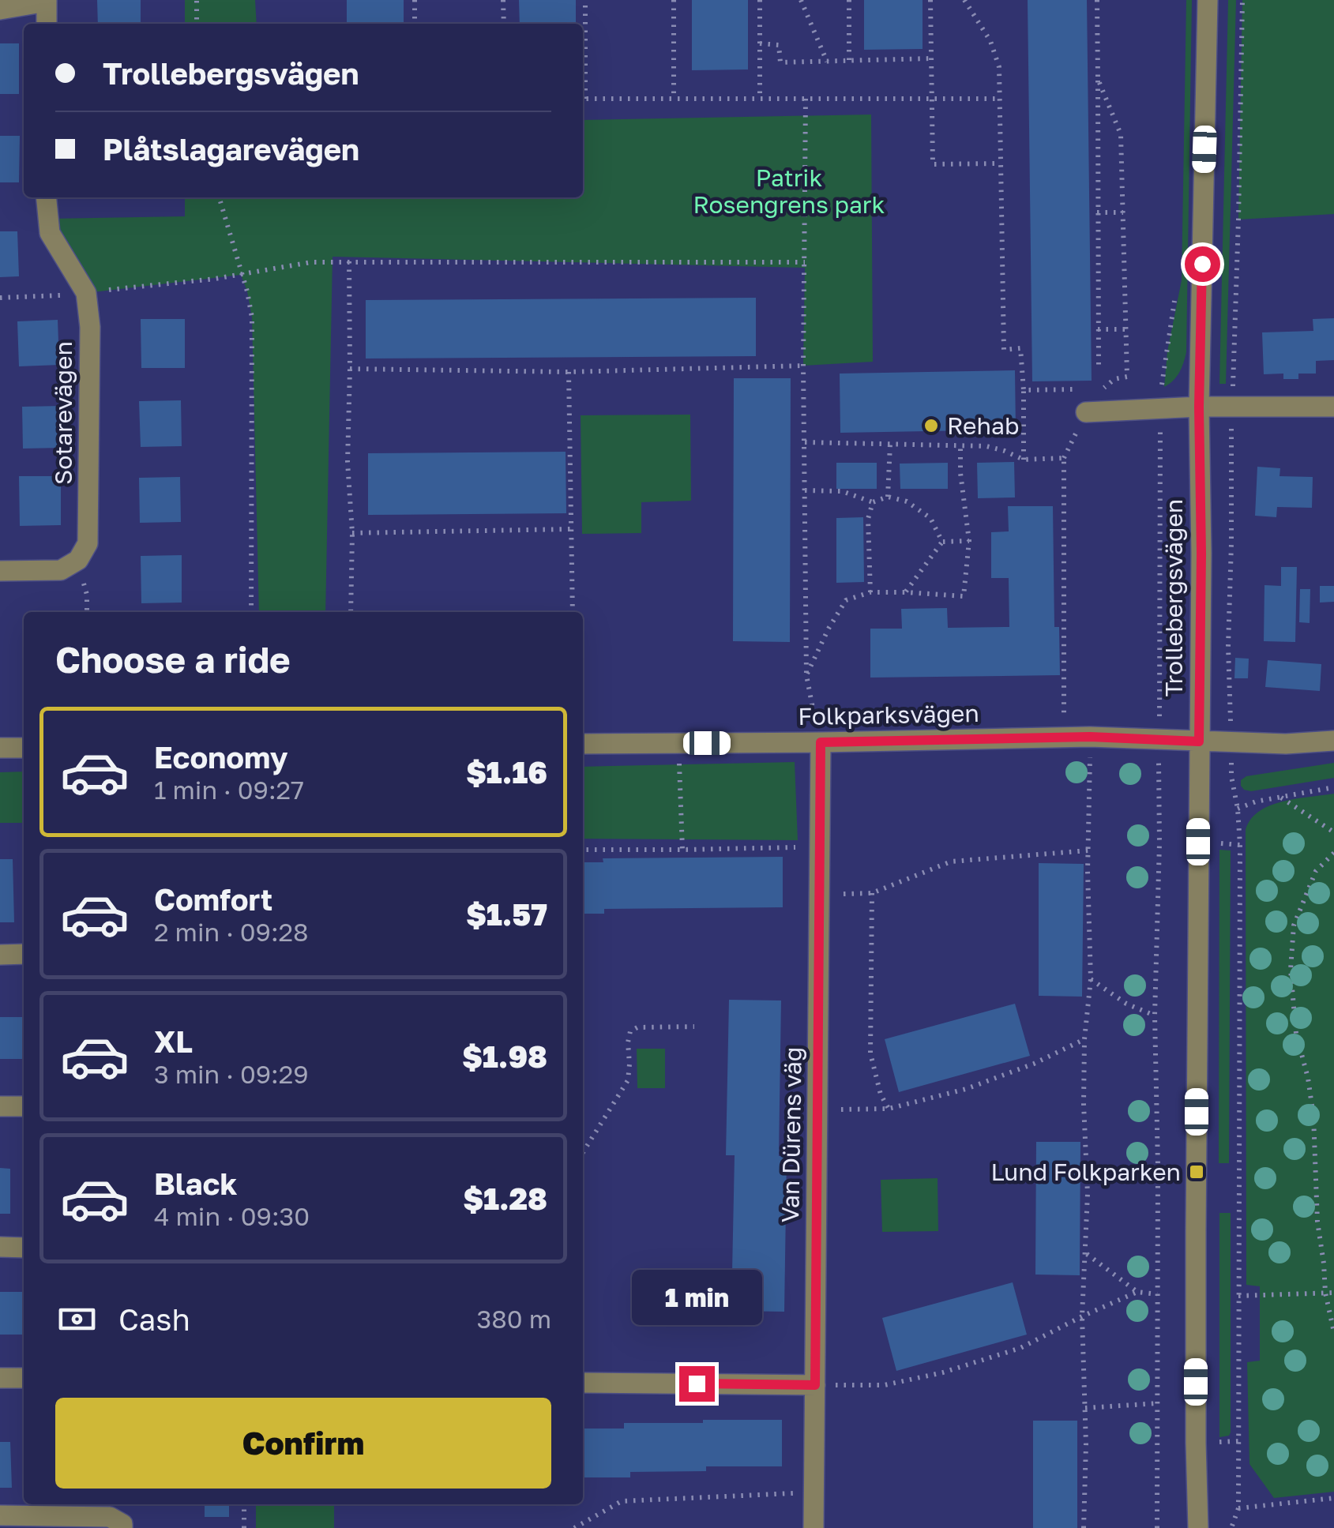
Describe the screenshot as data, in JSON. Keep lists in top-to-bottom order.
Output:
{
  "streets": {
    "street": [
      "Sotarevägen",
      "Trollebergsvägen",
      "Folkparksvägen",
      "Van Dürens väg"
    ]
  },
  "crossings": [
    ["Trollebergsvägen", "Folkparksvägen"],
    ["Folkparksvägen", "Van Dürens väg"]
  ],
  "parks": ["Patrik Rosengrens park"],
  "places": {
    "other": ["Rehab"],
    "transit": ["Lund Folkparken"]
  },
  "page": {
    "banner": ["Trollebergsvägen", "Plåtslagarevägen"],
    "heading": "Choose a ride",
    "list": [
      {
        "name": "Economy",
        "note": "1 min · 09:27",
        "value": "$1.16"
      },
      {
        "name": "Comfort",
        "note": "2 min · 09:28",
        "value": "$1.57"
      },
      {
        "name": "XL",
        "note": "3 min · 09:29",
        "value": "$1.98"
      },
      {
        "name": "Black",
        "note": "4 min · 09:30",
        "value": "$1.28"
      }
    ],
    "bubble": "1 min",
    "pay": ["Cash", "380 m"],
    "buttons": "Confirm"
  }
}
